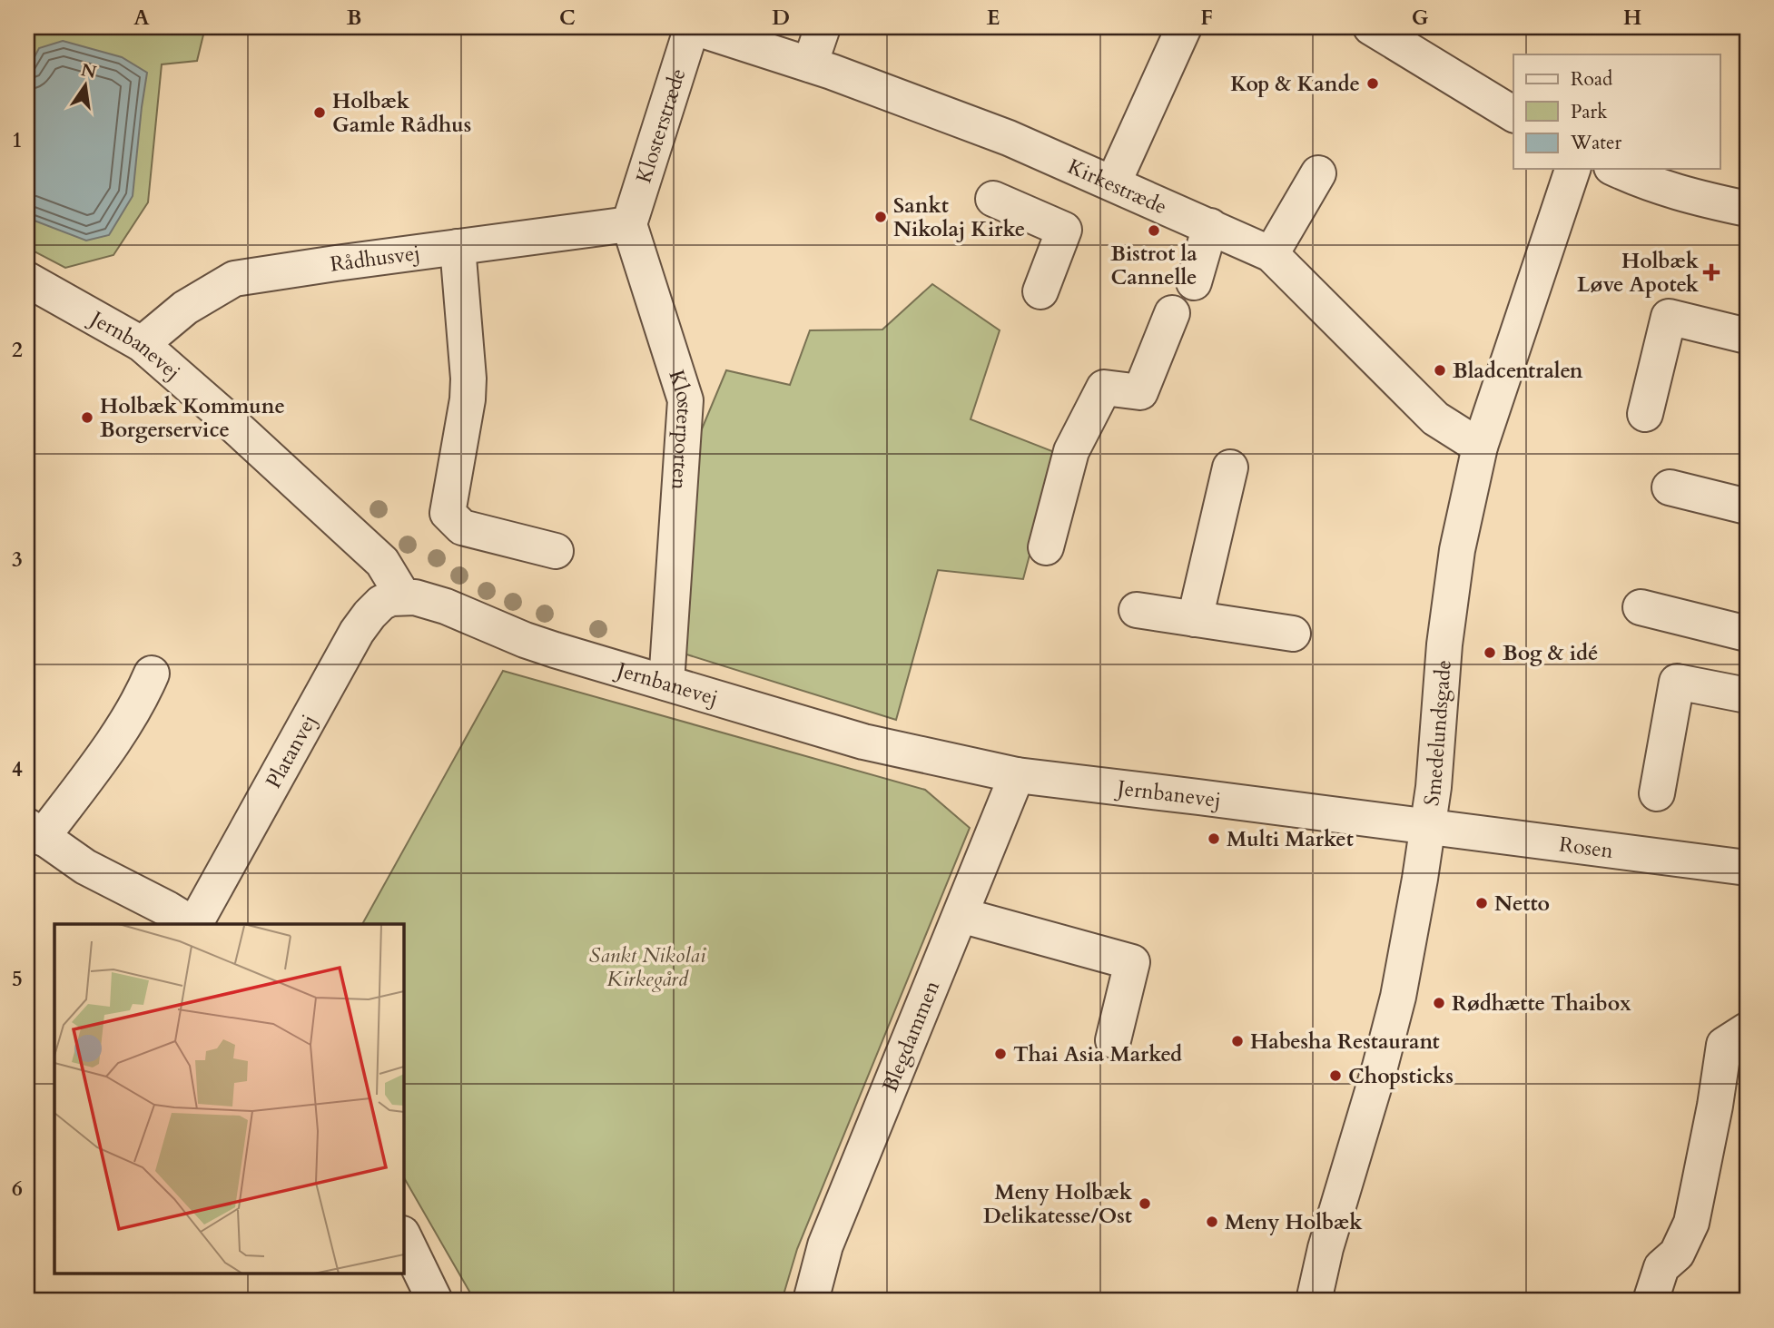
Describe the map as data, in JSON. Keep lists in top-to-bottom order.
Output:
{
  "streets": {
    "street": [
      "Klosterstræde",
      "Kirkestræde",
      "Rådhusvej",
      "Jernbanevej",
      "Klosterporten",
      "Smedelundsgade",
      "Platanvej",
      "Rosen",
      "Blegdammen"
    ]
  },
  "crossings": [
    ["Klosterstræde", "Kirkestræde"],
    ["Klosterstræde", "Rådhusvej"],
    ["Klosterstræde", "Klosterporten"],
    ["Kirkestræde", "Smedelundsgade"],
    ["Rådhusvej", "Jernbanevej"],
    ["Rådhusvej", "Klosterporten"],
    ["Jernbanevej", "Klosterporten"],
    ["Jernbanevej", "Smedelundsgade"],
    ["Jernbanevej", "Platanvej"],
    ["Jernbanevej", "Rosen"],
    ["Jernbanevej", "Blegdammen"],
    ["Smedelundsgade", "Rosen"]
  ],
  "parks": ["Sankt Nikolai Kirkegård"],
  "places": {
    "other": [
      "Kop & Kande",
      "Holbæk Gamle Rådhus",
      "Sankt Nikolaj Kirke",
      "Bistrot la Cannelle",
      "Bladcentralen",
      "Holbæk Kommune Borgerservice",
      "Bog & idé",
      "Multi Market",
      "Netto",
      "Rødhætte Thaibox",
      "Habesha Restaurant",
      "Thai Asia Marked",
      "Chopsticks",
      "Meny Holbæk Delikatesse/Ost",
      "Meny Holbæk"
    ],
    "health": ["Holbæk Løve Apotek"]
  },
  "legend": ["Road", "Park", "Water"],
  "north": "top",
  "grid": {
    "columns": [
      "A",
      "B",
      "C",
      "D",
      "E",
      "F",
      "G",
      "H"
    ],
    "rows": [
      "1",
      "2",
      "3",
      "4",
      "5",
      "6"
    ]
  }
}
